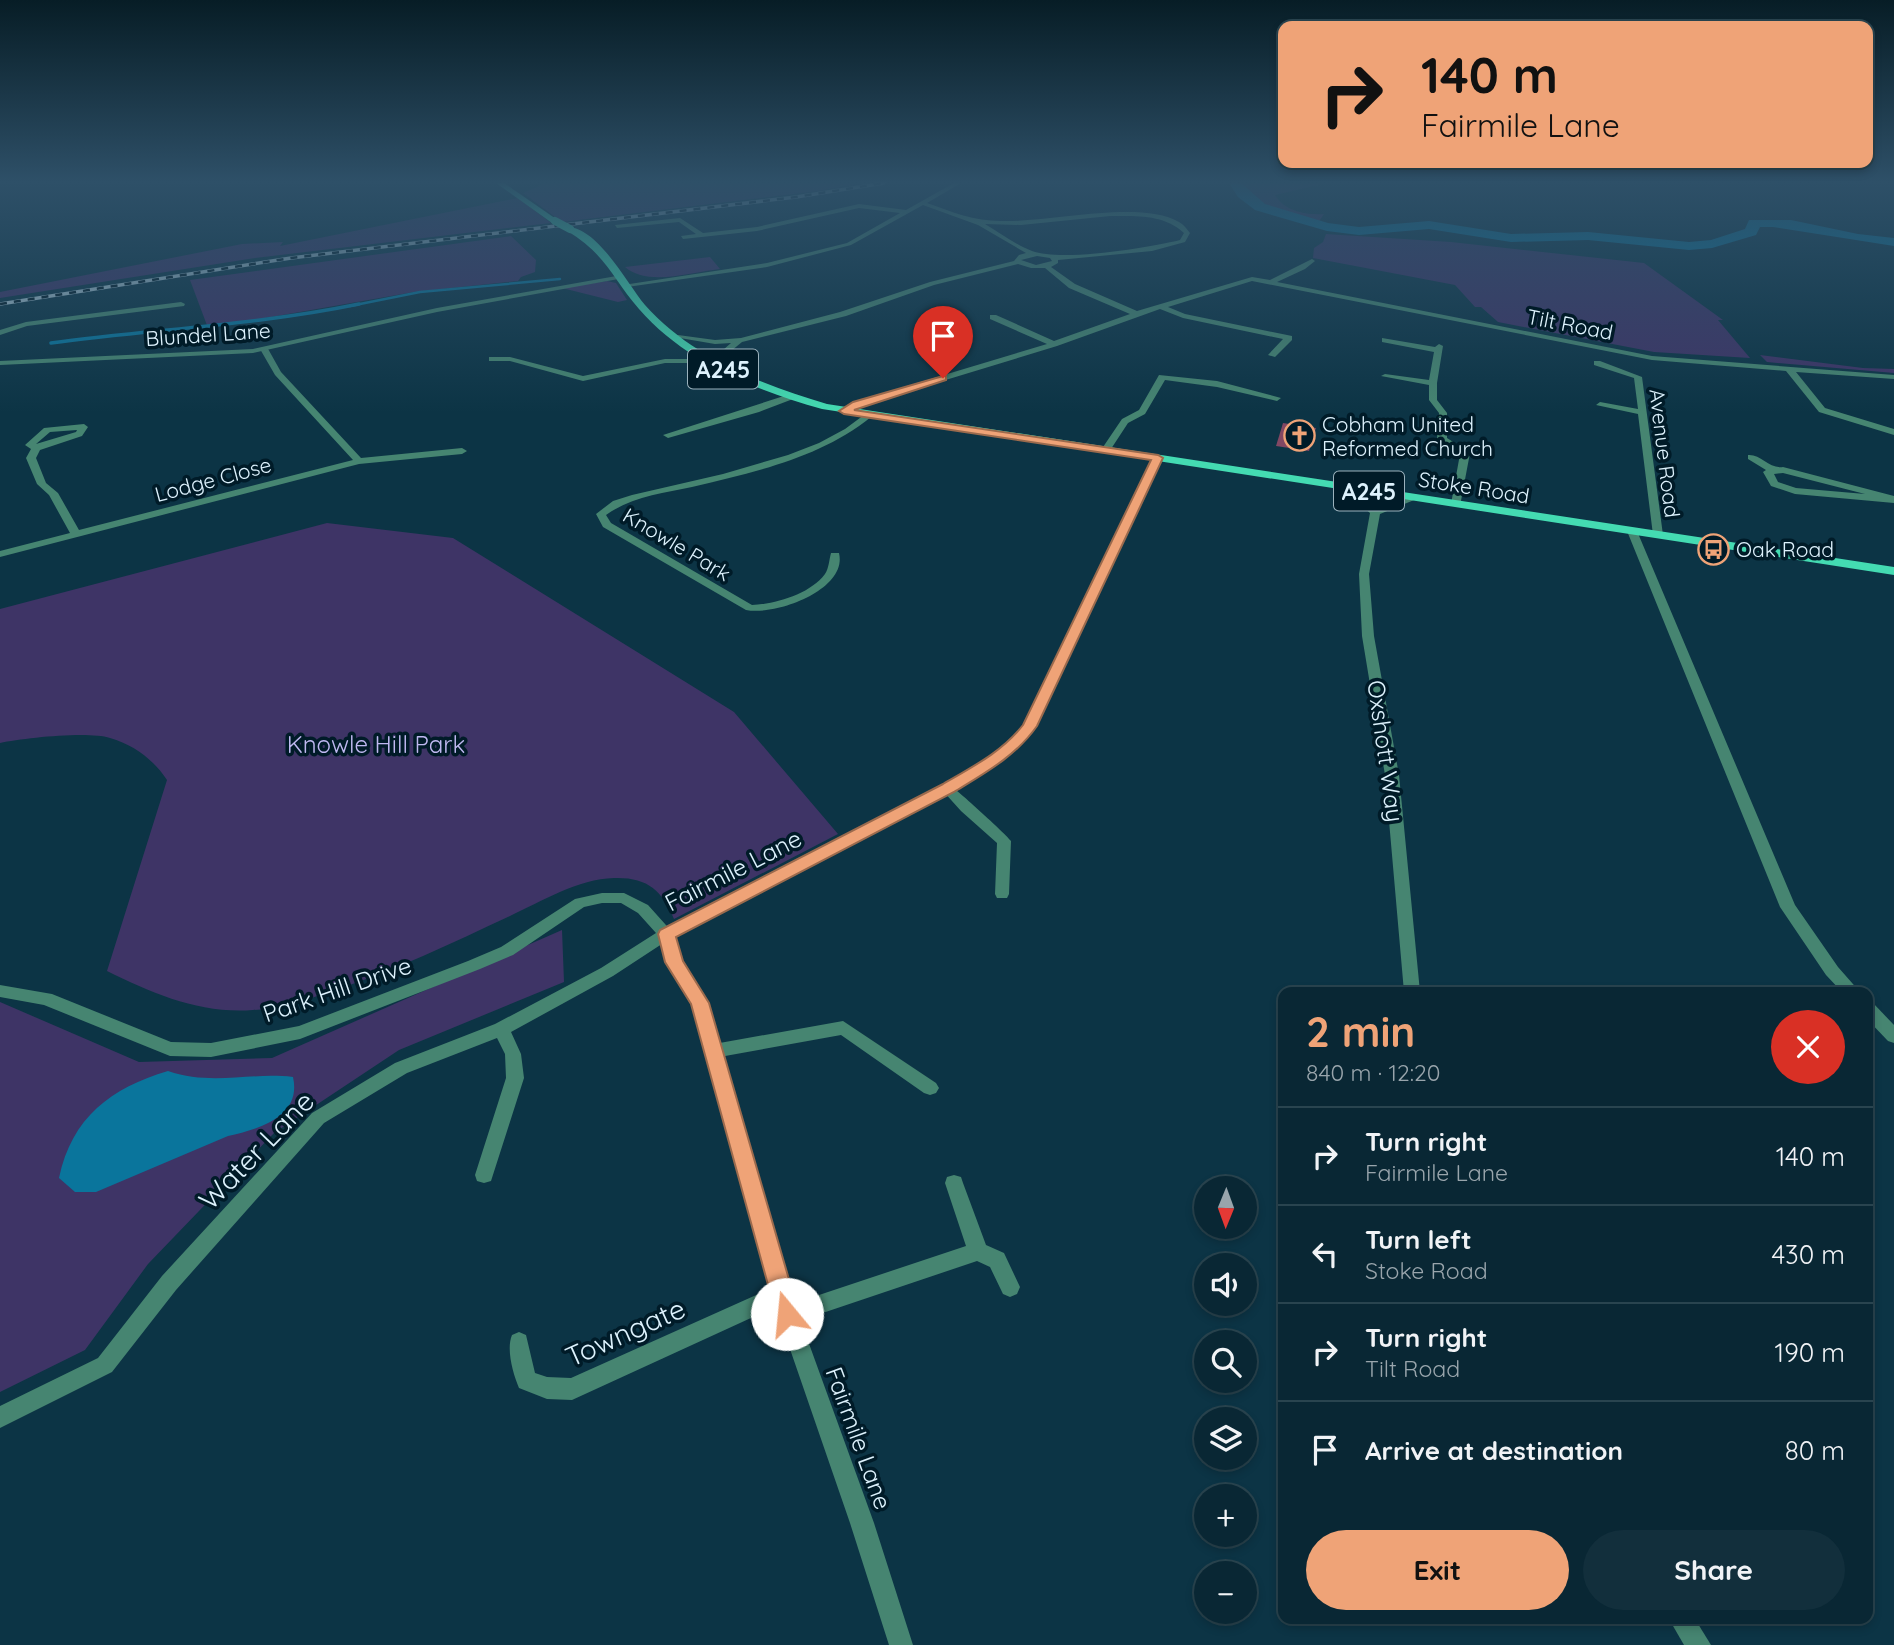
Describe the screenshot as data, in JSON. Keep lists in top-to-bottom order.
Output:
{
  "streets": {
    "main road": ["A245", "Stoke Road"],
    "street": [
      "Tilt Road",
      "Blundel Lane",
      "Avenue Road",
      "Lodge Close",
      "Knowle Park",
      "Oxshott Way",
      "Fairmile Lane",
      "Park Hill Drive",
      "Water Lane",
      "Towngate"
    ]
  },
  "crossings": [
    ["Tilt Road", "Stoke Road"],
    ["Blundel Lane", "Stoke Road"],
    ["Avenue Road", "Stoke Road"],
    ["Stoke Road", "Knowle Park"],
    ["Stoke Road", "Fairmile Lane"],
    ["Fairmile Lane", "Park Hill Drive"],
    ["Fairmile Lane", "Water Lane"],
    ["Fairmile Lane", "Towngate"],
    ["Park Hill Drive", "Water Lane"]
  ],
  "parks": ["Knowle Hill Park"],
  "places": {
    "church": ["Cobham United Reformed Church"],
    "bus stop": ["Oak Road"]
  },
  "north": "bottom",
  "page": {
    "turn": ["140 m", "Fairmile Lane"],
    "heading": ["2 min", "840 m · 12:20"],
    "list": [
      {
        "name": "Turn right",
        "note": "Fairmile Lane",
        "value": "140 m"
      },
      {
        "name": "Turn left",
        "note": "Stoke Road",
        "value": "430 m"
      },
      {
        "name": "Turn right",
        "note": "Tilt Road",
        "value": "190 m"
      },
      {
        "name": "Arrive at destination",
        "value": "80 m"
      }
    ],
    "map_buttons": ["+", "−"],
    "buttons": ["Exit", "Share"]
  }
}
